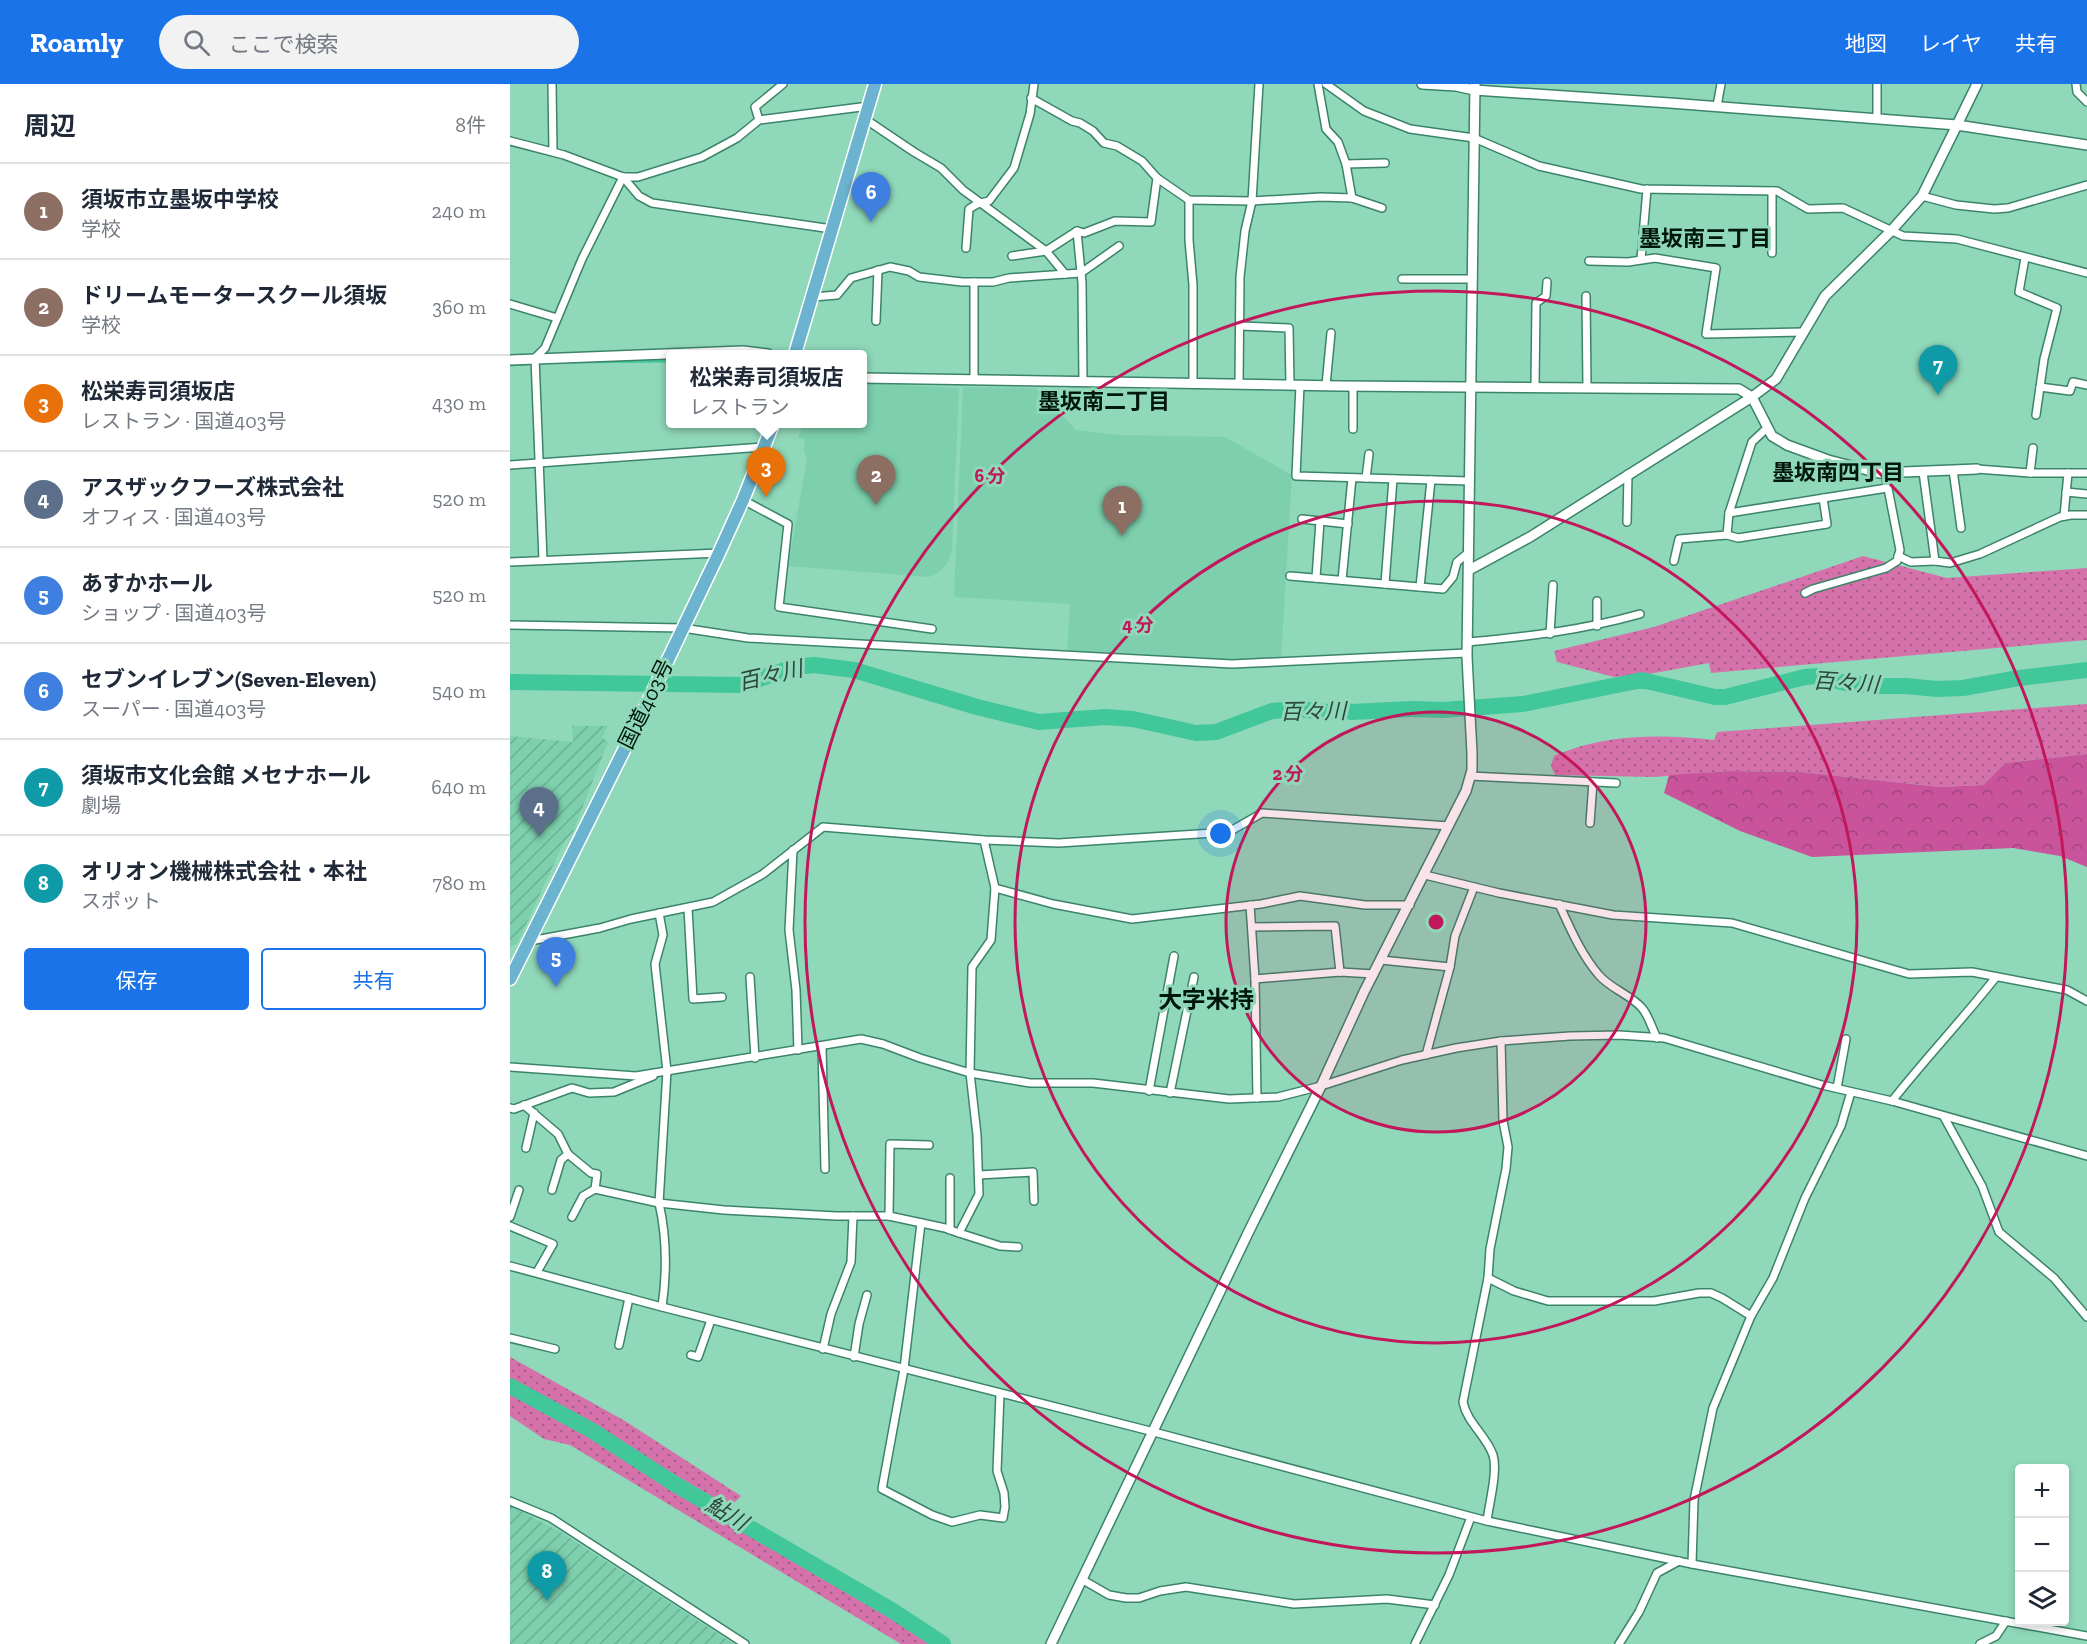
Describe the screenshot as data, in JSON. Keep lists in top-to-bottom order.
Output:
{
  "streets": {
    "highway": ["国道403号"]
  },
  "districts": [
    "墨坂南三丁目",
    "墨坂南二丁目",
    "墨坂南四丁目",
    "大字米持"
  ],
  "water": ["百々川", "鮎川"],
  "page": {
    "header": "Roamly",
    "search": "ここで検索",
    "nav": ["地図", "レイヤ", "共有"],
    "heading": ["周辺", "8件"],
    "list": [
      {
        "mark": "1",
        "name": "須坂市立墨坂中学校",
        "note": "学校",
        "value": "240 m"
      },
      {
        "mark": "2",
        "name": "ドリームモータースクール須坂",
        "note": "学校",
        "value": "360 m"
      },
      {
        "mark": "3",
        "name": "松栄寿司須坂店",
        "note": "レストラン · 国道403号",
        "value": "430 m"
      },
      {
        "mark": "4",
        "name": "アスザックフーズ株式会社",
        "note": "オフィス · 国道403号",
        "value": "520 m"
      },
      {
        "mark": "5",
        "name": "あすかホール",
        "note": "ショップ · 国道403号",
        "value": "520 m"
      },
      {
        "mark": "6",
        "name": "セブンイレブン(Seven-Eleven)",
        "note": "スーパー · 国道403号",
        "value": "540 m"
      },
      {
        "mark": "7",
        "name": "須坂市文化会館 メセナホール",
        "note": "劇場",
        "value": "640 m"
      },
      {
        "mark": "8",
        "name": "オリオン機械株式会社・本社",
        "note": "スポット",
        "value": "780 m"
      }
    ],
    "pins": [
      "6",
      "7",
      "3",
      "2",
      "1",
      "4",
      "5",
      "8"
    ],
    "popup": ["松栄寿司須坂店", "レストラン"],
    "buttons": ["保存", "共有"],
    "map_buttons": ["+", "−"]
  },
  "rings": ["6 分", "4 分", "2 分"]
}
